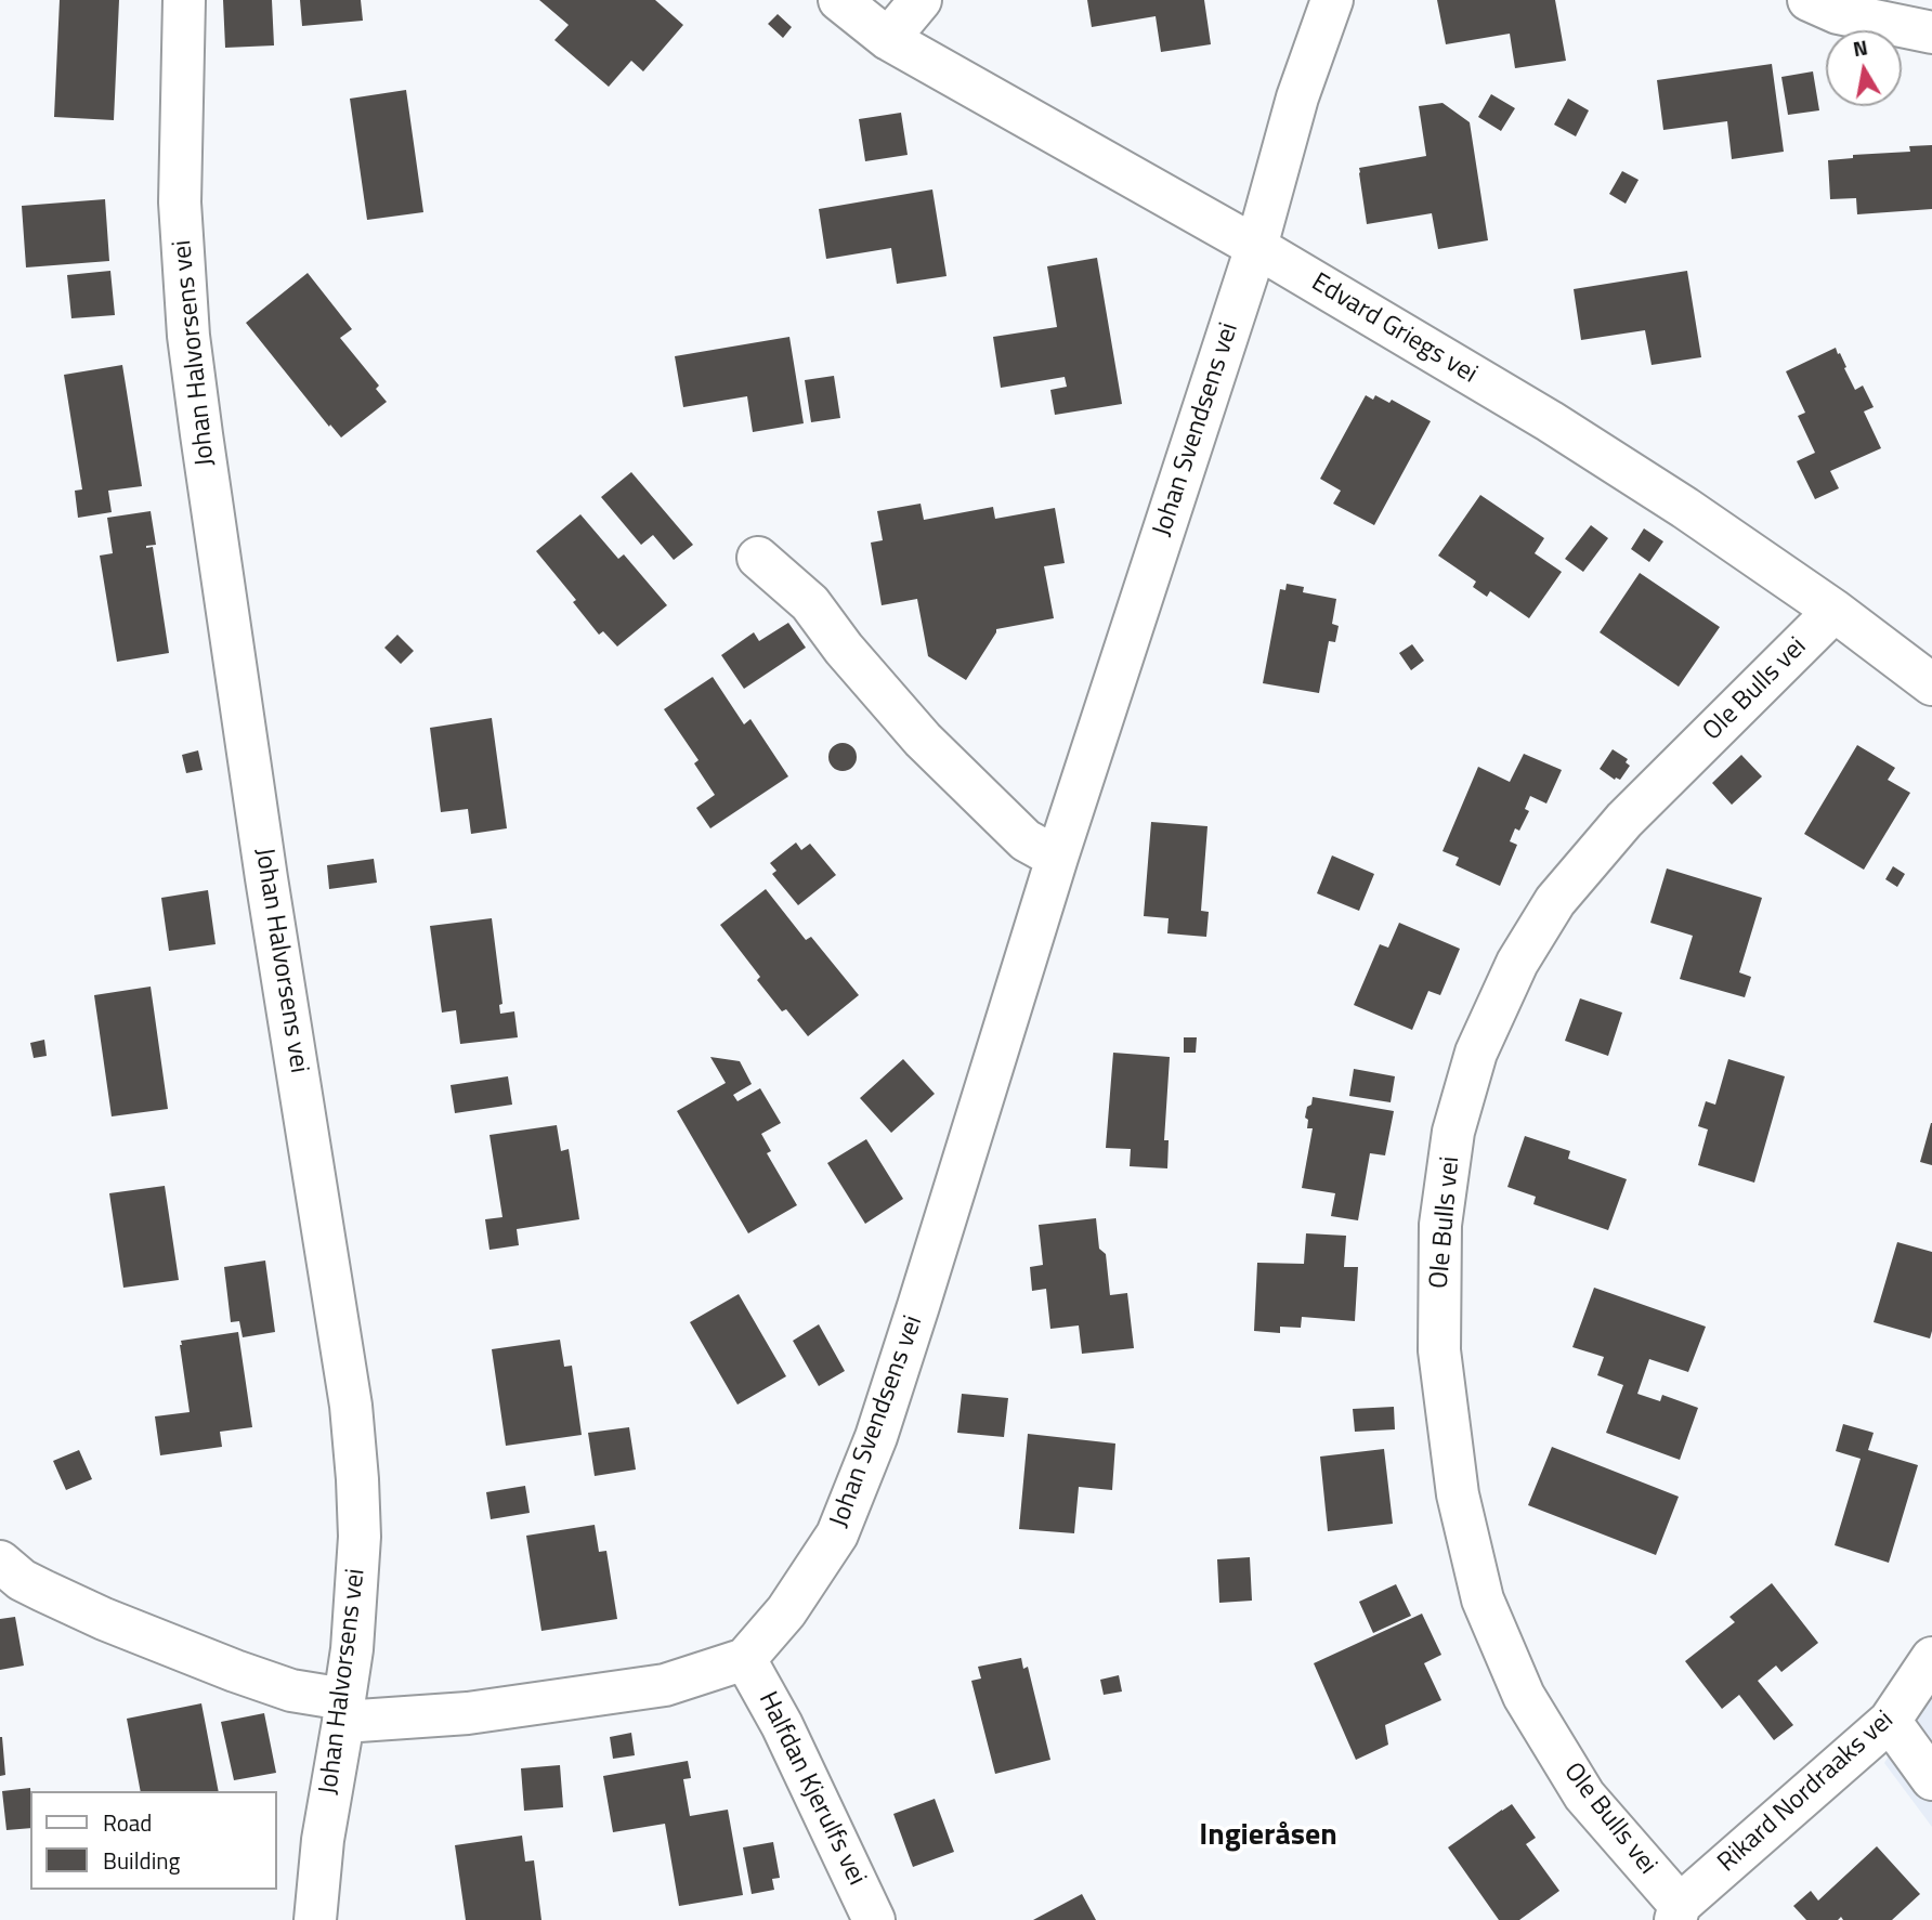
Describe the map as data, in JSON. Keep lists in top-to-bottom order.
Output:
{
  "streets": {
    "street": [
      "Edvard Griegs vei",
      "Johan Halvorsens vei",
      "Johan Svendsens vei",
      "Ole Bulls vei",
      "Halfdan Kjerulfs vei",
      "Rikard Nordraaks vei"
    ]
  },
  "crossings": [
    ["Edvard Griegs vei", "Johan Svendsens vei"],
    ["Edvard Griegs vei", "Ole Bulls vei"],
    ["Johan Svendsens vei", "Halfdan Kjerulfs vei"],
    ["Ole Bulls vei", "Rikard Nordraaks vei"]
  ],
  "districts": ["Ingieråsen"],
  "legend": ["Road", "Building"],
  "north": "top"
}
